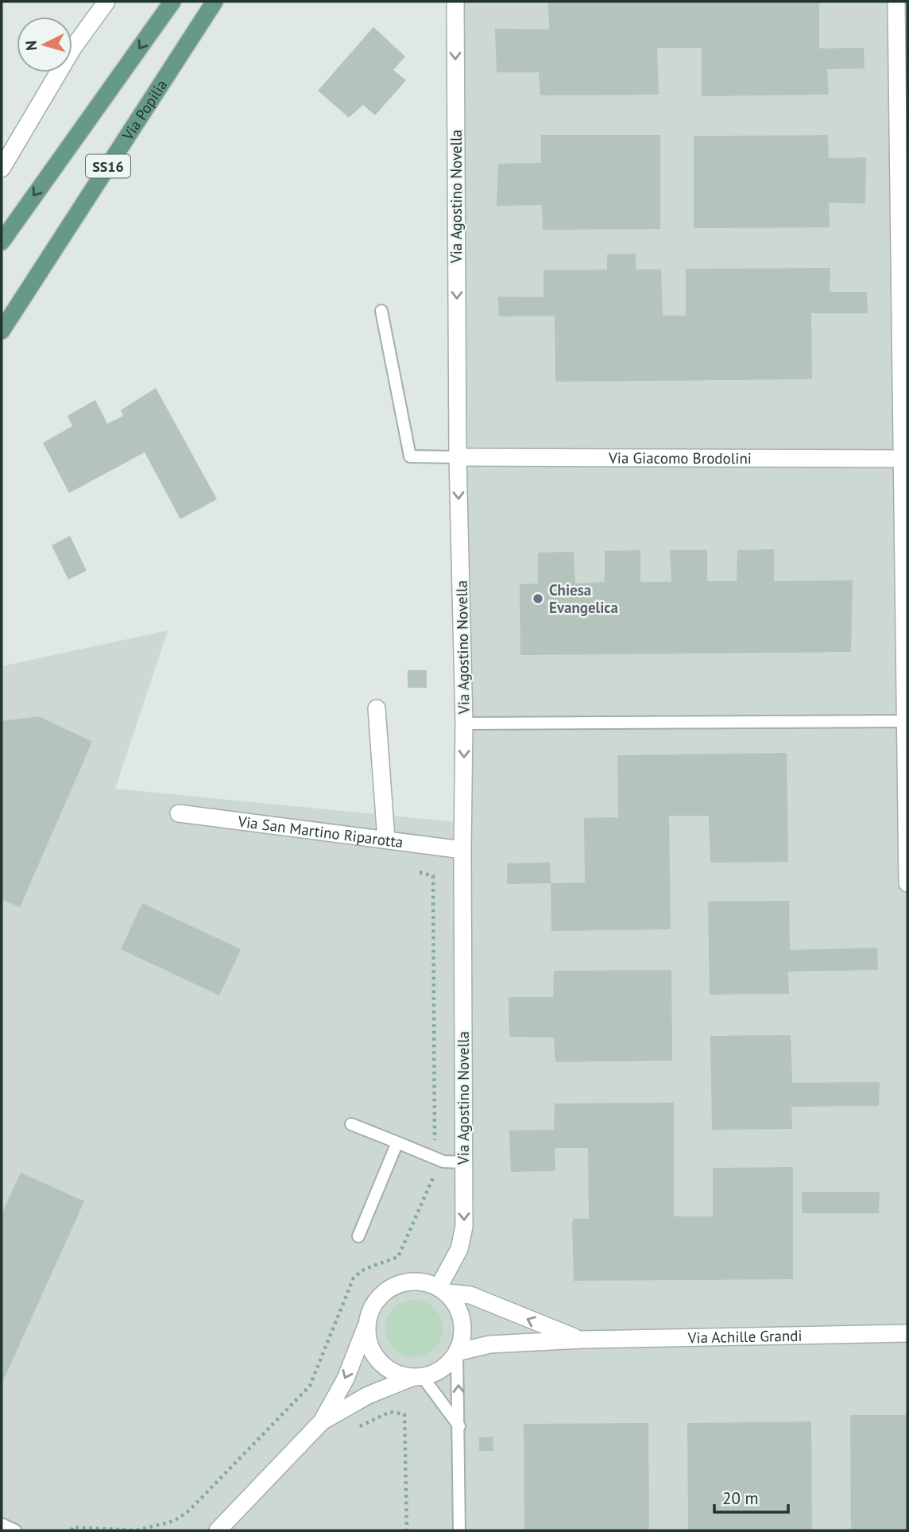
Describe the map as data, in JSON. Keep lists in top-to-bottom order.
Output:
{
  "streets": {
    "main road": ["Via Popilia", "SS16"],
    "street": [
      "Via Agostino Novella",
      "Via Giacomo Brodolini",
      "Via San Martino Riparotta",
      "Via Achille Grandi"
    ]
  },
  "crossings": [
    ["Via Agostino Novella", "Via Giacomo Brodolini"],
    ["Via Agostino Novella", "Via San Martino Riparotta"],
    ["Via Agostino Novella", "Via Achille Grandi"]
  ],
  "one_way": ["Via Agostino Novella"],
  "places": ["Chiesa Evangelica"],
  "scale_bar": "20 m",
  "north": "left"
}
